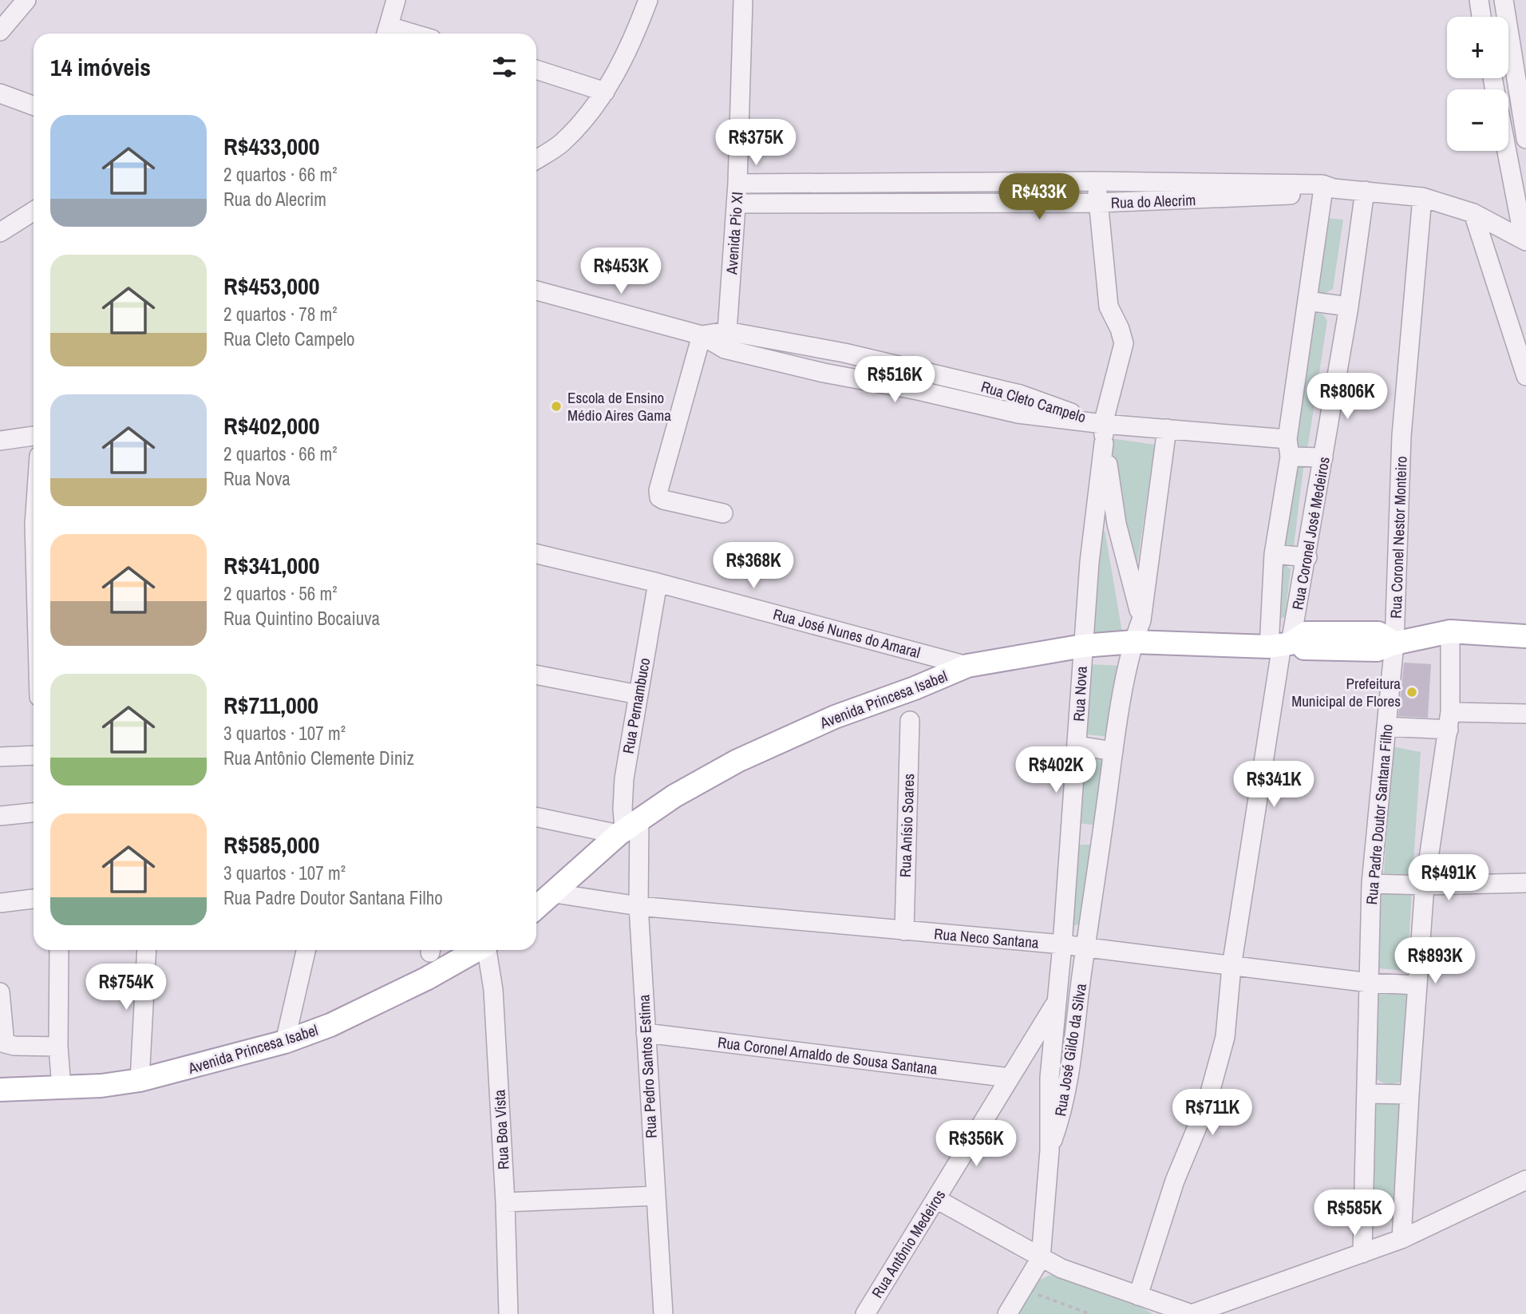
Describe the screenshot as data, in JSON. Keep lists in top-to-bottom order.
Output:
{
  "streets": {
    "main road": ["Avenida Princesa Isabel"],
    "street": [
      "Rua do Alecrim",
      "Avenida Pio XI",
      "Rua Cleto Campelo",
      "Rua Coronel José Medeiros",
      "Rua Coronel Nestor Monteiro",
      "Rua José Nunes do Amaral",
      "Rua Nova",
      "Rua Pernambuco",
      "Rua Padre Doutor Santana Filho",
      "Rua Anísio Soares",
      "Rua Neco Santana",
      "Rua José Gildo da Silva",
      "Rua Coronel Arnaldo de Sousa Santana",
      "Rua Pedro Santos Estima",
      "Rua Boa Vista",
      "Rua Antônio Medeiros"
    ]
  },
  "crossings": [
    ["Rua do Alecrim", "Avenida Pio XI"],
    ["Rua do Alecrim", "Rua Coronel José Medeiros"],
    ["Rua do Alecrim", "Rua Coronel Nestor Monteiro"],
    ["Rua do Alecrim", "Rua Nova"],
    ["Avenida Pio XI", "Rua Cleto Campelo"],
    ["Rua Cleto Campelo", "Rua Coronel José Medeiros"],
    ["Rua Cleto Campelo", "Rua Nova"],
    ["Rua Coronel José Medeiros", "Avenida Princesa Isabel"],
    ["Rua Coronel Nestor Monteiro", "Avenida Princesa Isabel"],
    ["Rua Coronel Nestor Monteiro", "Rua Padre Doutor Santana Filho"],
    ["Rua José Nunes do Amaral", "Avenida Princesa Isabel"],
    ["Rua José Nunes do Amaral", "Rua Pernambuco"],
    ["Rua Nova", "Avenida Princesa Isabel"],
    ["Rua Nova", "Rua Neco Santana"],
    ["Rua Nova", "Rua José Gildo da Silva"],
    ["Avenida Princesa Isabel", "Rua Pernambuco"],
    ["Avenida Princesa Isabel", "Rua Padre Doutor Santana Filho"],
    ["Avenida Princesa Isabel", "Rua Neco Santana"],
    ["Avenida Princesa Isabel", "Rua Pedro Santos Estima"],
    ["Rua Pernambuco", "Rua Pedro Santos Estima"],
    ["Rua Padre Doutor Santana Filho", "Rua Neco Santana"],
    ["Rua Anísio Soares", "Rua Neco Santana"],
    ["Rua Neco Santana", "Rua José Gildo da Silva"],
    ["Rua Neco Santana", "Rua Pedro Santos Estima"],
    ["Rua José Gildo da Silva", "Rua Antônio Medeiros"],
    ["Rua Coronel Arnaldo de Sousa Santana", "Rua Pedro Santos Estima"],
    ["Rua Coronel Arnaldo de Sousa Santana", "Rua Antônio Medeiros"]
  ],
  "places": ["Escola de Ensino Médio Aires Gama", "Prefeitura Municipal de Flores"],
  "page": {
    "map_buttons": ["+", "−"],
    "heading": "14 imóveis",
    "list": [
      {
        "name": "R$433,000",
        "note": "2 quartos · 66 m² · Rua do Alecrim"
      },
      {
        "name": "R$453,000",
        "note": "2 quartos · 78 m² · Rua Cleto Campelo"
      },
      {
        "name": "R$402,000",
        "note": "2 quartos · 66 m² · Rua Nova"
      },
      {
        "name": "R$341,000",
        "note": "2 quartos · 56 m² · Rua Quintino Bocaiuva"
      },
      {
        "name": "R$711,000",
        "note": "3 quartos · 107 m² · Rua Antônio Clemente Diniz"
      },
      {
        "name": "R$585,000",
        "note": "3 quartos · 107 m² · Rua Padre Doutor Santana Filho"
      }
    ],
    "price": [
      "R$375K",
      "R$433K",
      "R$453K",
      "R$516K",
      "R$806K",
      "R$368K",
      "R$402K",
      "R$341K",
      "R$491K",
      "R$893K",
      "R$754K",
      "R$711K",
      "R$356K",
      "R$585K"
    ]
  }
}
